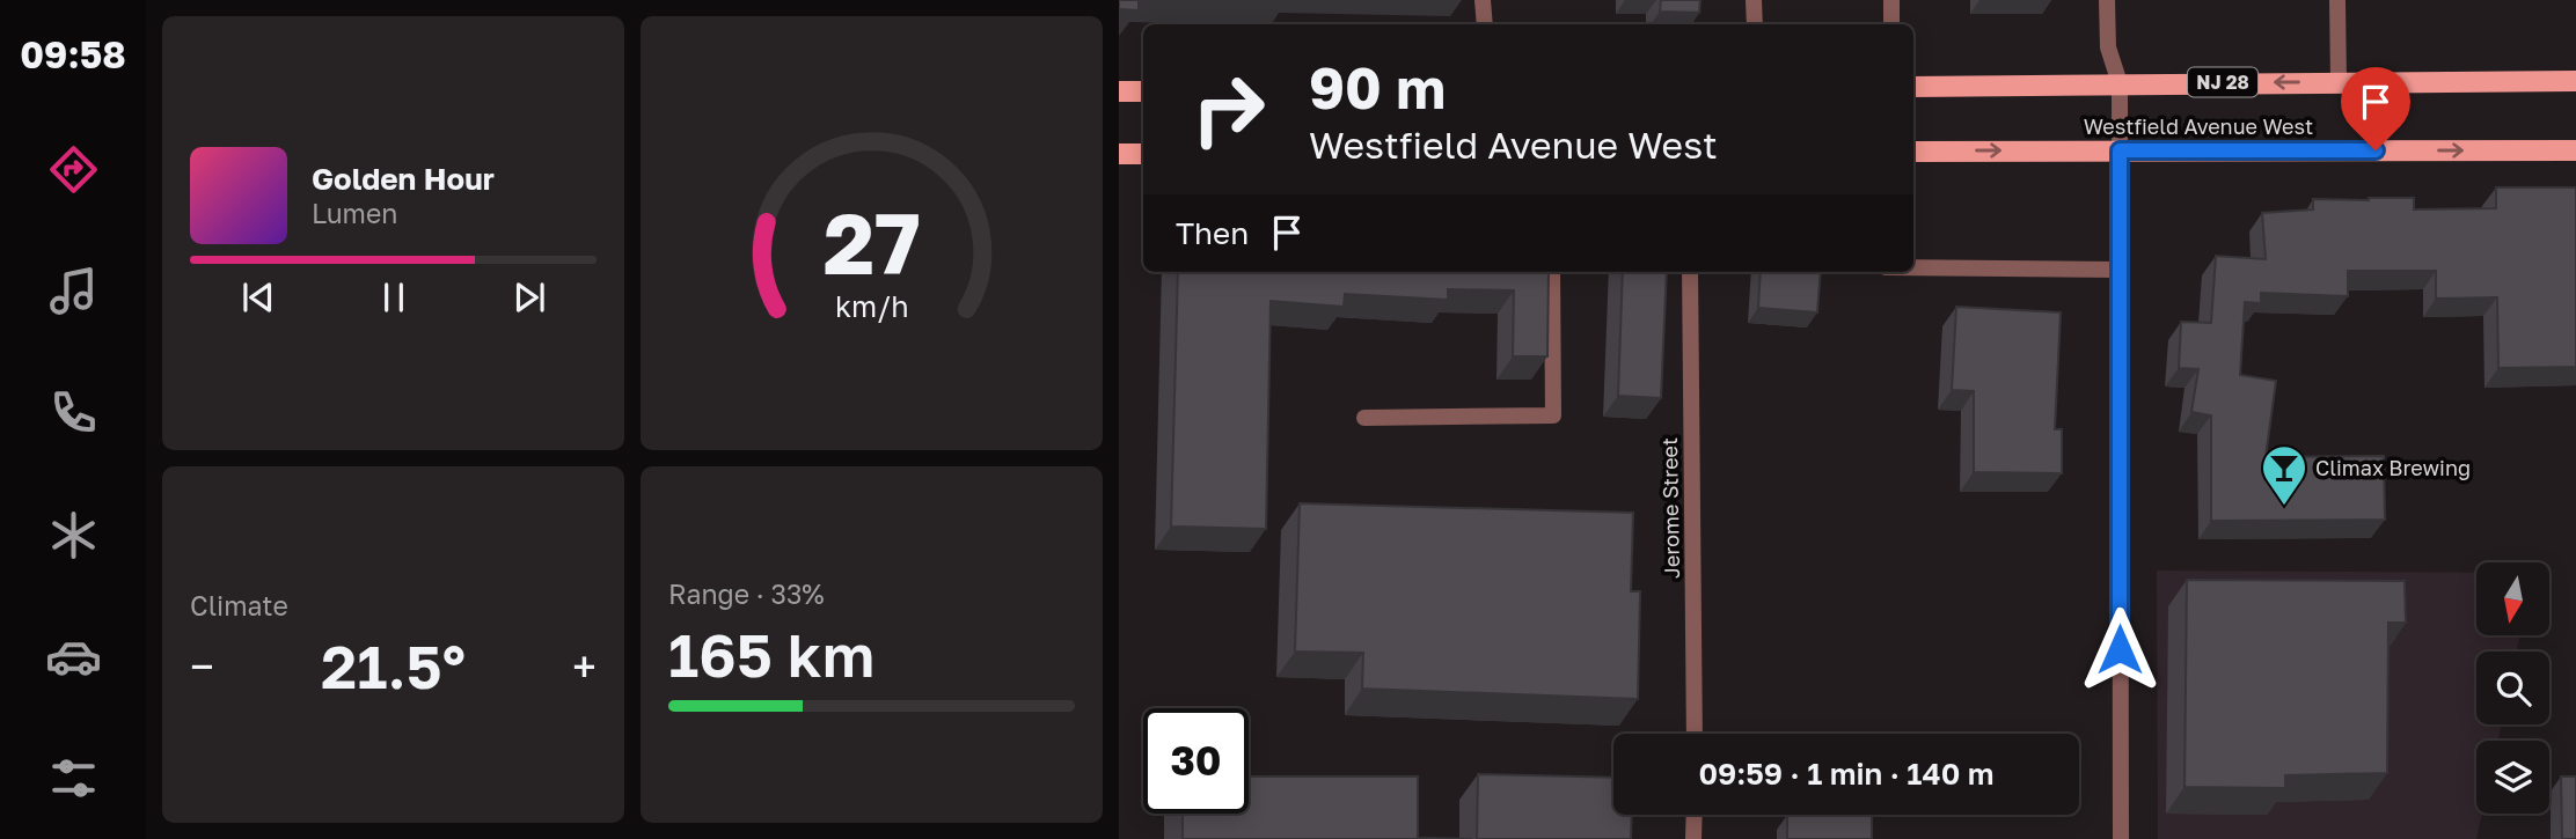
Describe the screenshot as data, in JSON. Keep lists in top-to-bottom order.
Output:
{
  "streets": {
    "main road": ["NJ 28", "Westfield Avenue West"],
    "street": ["Jerome Street"]
  },
  "places": {
    "bar": ["Climax Brewing"]
  },
  "north": "bottom",
  "page": {
    "tabs": "09:58",
    "turn": ["90 m", "Westfield Avenue West"],
    "song": ["Golden Hour", "Lumen"],
    "then": "Then",
    "tile": [
      "Climate",
      ["Range · 33%", "165 km"]
    ],
    "heat": ["−", "21.5°", "+"],
    "limit": "30",
    "trip": "09:59 · 1 min · 140 m",
    "gauge": ["27", "km/h"]
  }
}
